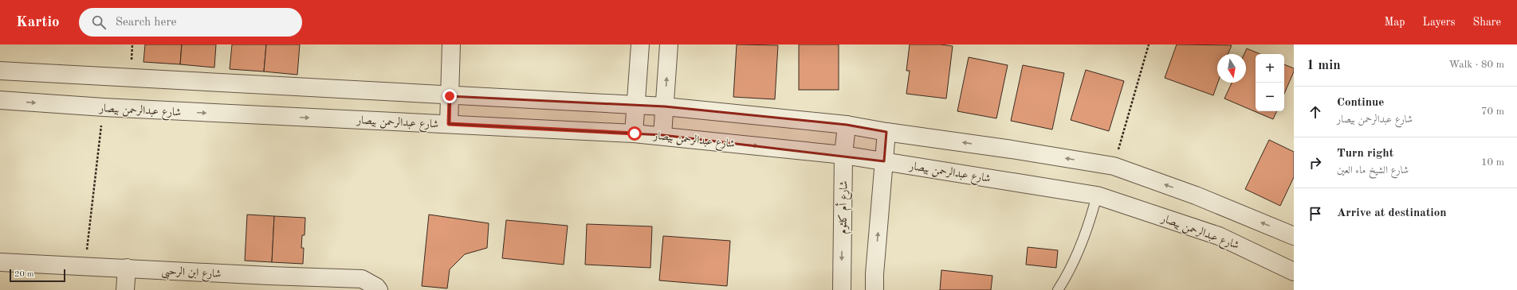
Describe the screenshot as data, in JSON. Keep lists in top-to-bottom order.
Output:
{
  "streets": {
    "street": ["شارع عبدالرحمن بيصار", "شارع أم كلثوم", "شارع ابن الرحبى"]
  },
  "crossings": [
    ["شارع عبدالرحمن بيصار", "شارع أم كلثوم"]
  ],
  "scale_bar": "20 m",
  "north": "bottom",
  "page": {
    "header": "Kartio",
    "search": "Search here",
    "nav": ["Map", "Layers", "Share"],
    "heading": ["1 min", "Walk · 80 m"],
    "map_buttons": ["+", "−"],
    "list": [
      ["Continue", "شارع عبدالرحمن بيصار", "70 m"],
      ["Turn right", "شارع الشيخ ماء العين", "10 m"],
      "Arrive at destination"
    ],
    "scale": "20 m"
  }
}
